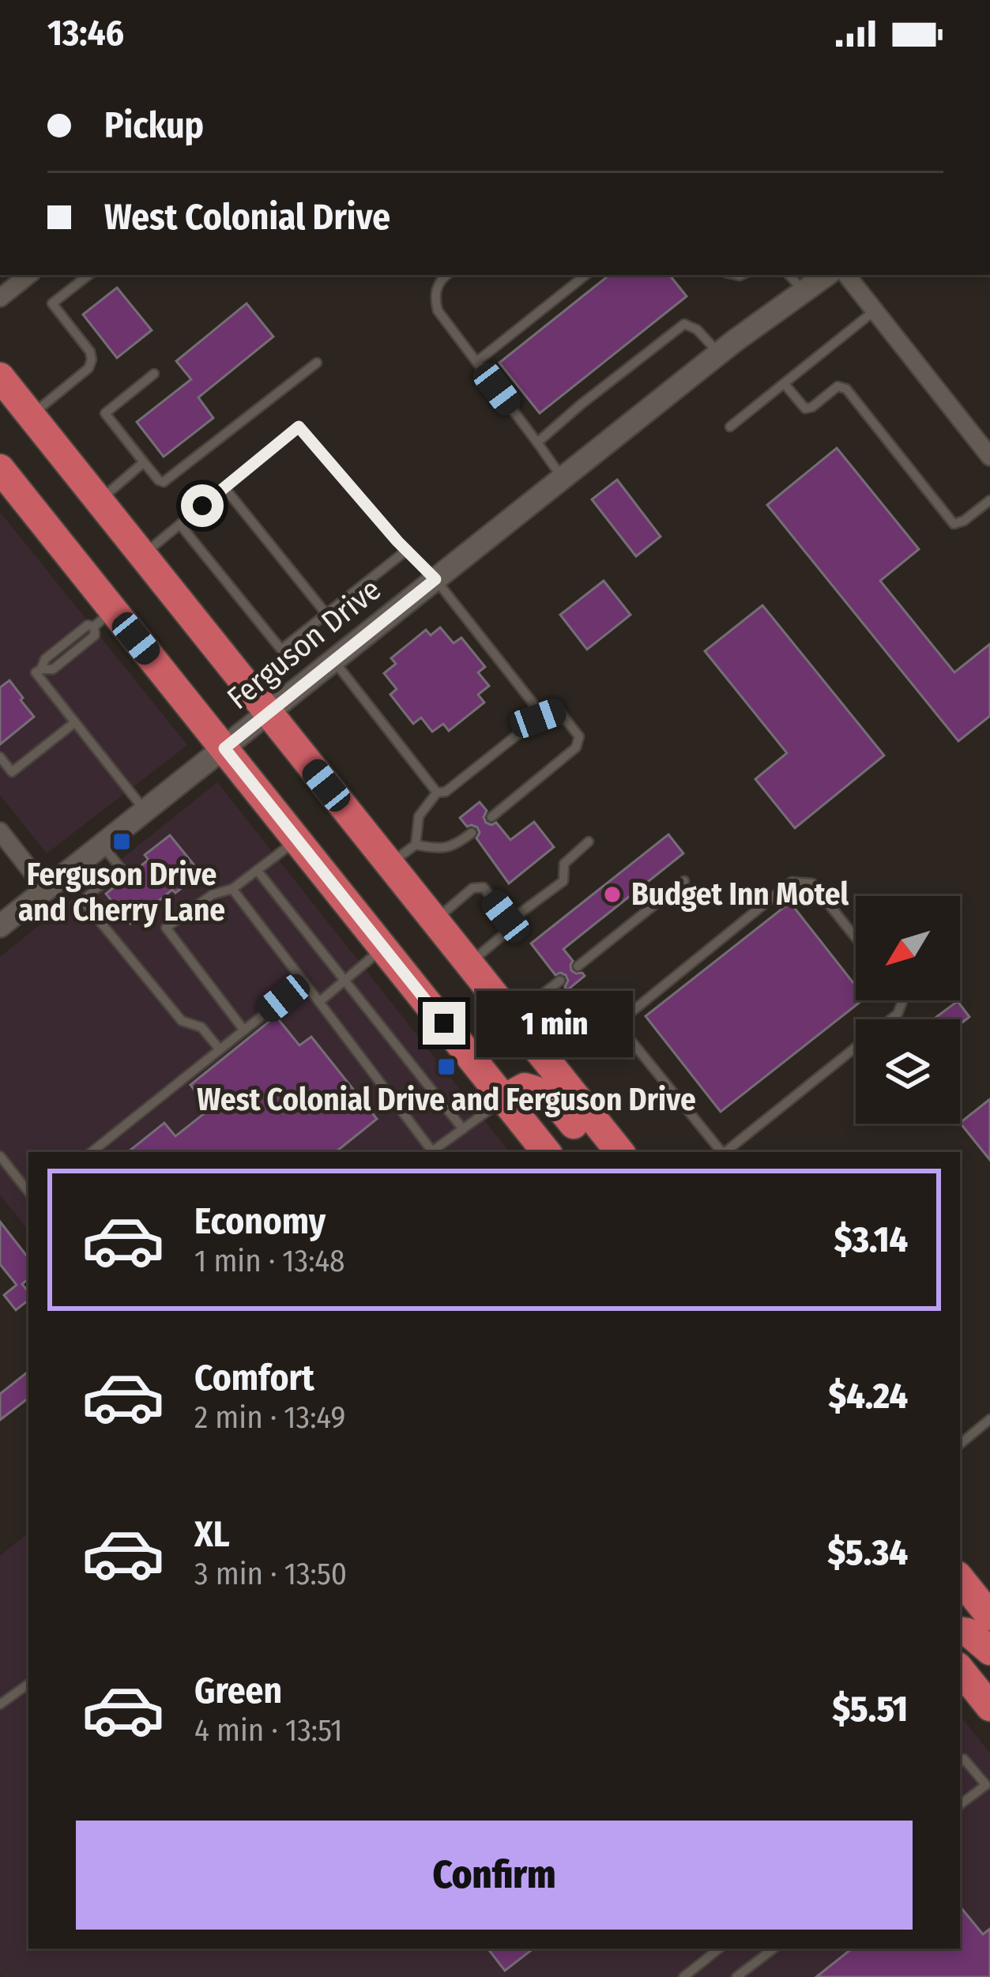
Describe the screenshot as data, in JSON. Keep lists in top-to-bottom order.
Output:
{
  "streets": {
    "street": ["Ferguson Drive"]
  },
  "places": {
    "transit": ["Ferguson Drive and Cherry Lane", "West Colonial Drive and Ferguson Drive"],
    "other": ["Budget Inn Motel"]
  },
  "north": "bottom left",
  "page": {
    "status": "13:46",
    "banner": ["Pickup", "West Colonial Drive"],
    "bubble": "1 min",
    "list": [
      {
        "name": "Economy",
        "note": "1 min · 13:48",
        "value": "$3.14"
      },
      {
        "name": "Comfort",
        "note": "2 min · 13:49",
        "value": "$4.24"
      },
      {
        "name": "XL",
        "note": "3 min · 13:50",
        "value": "$5.34"
      },
      {
        "name": "Green",
        "note": "4 min · 13:51",
        "value": "$5.51"
      }
    ],
    "buttons": "Confirm"
  }
}
